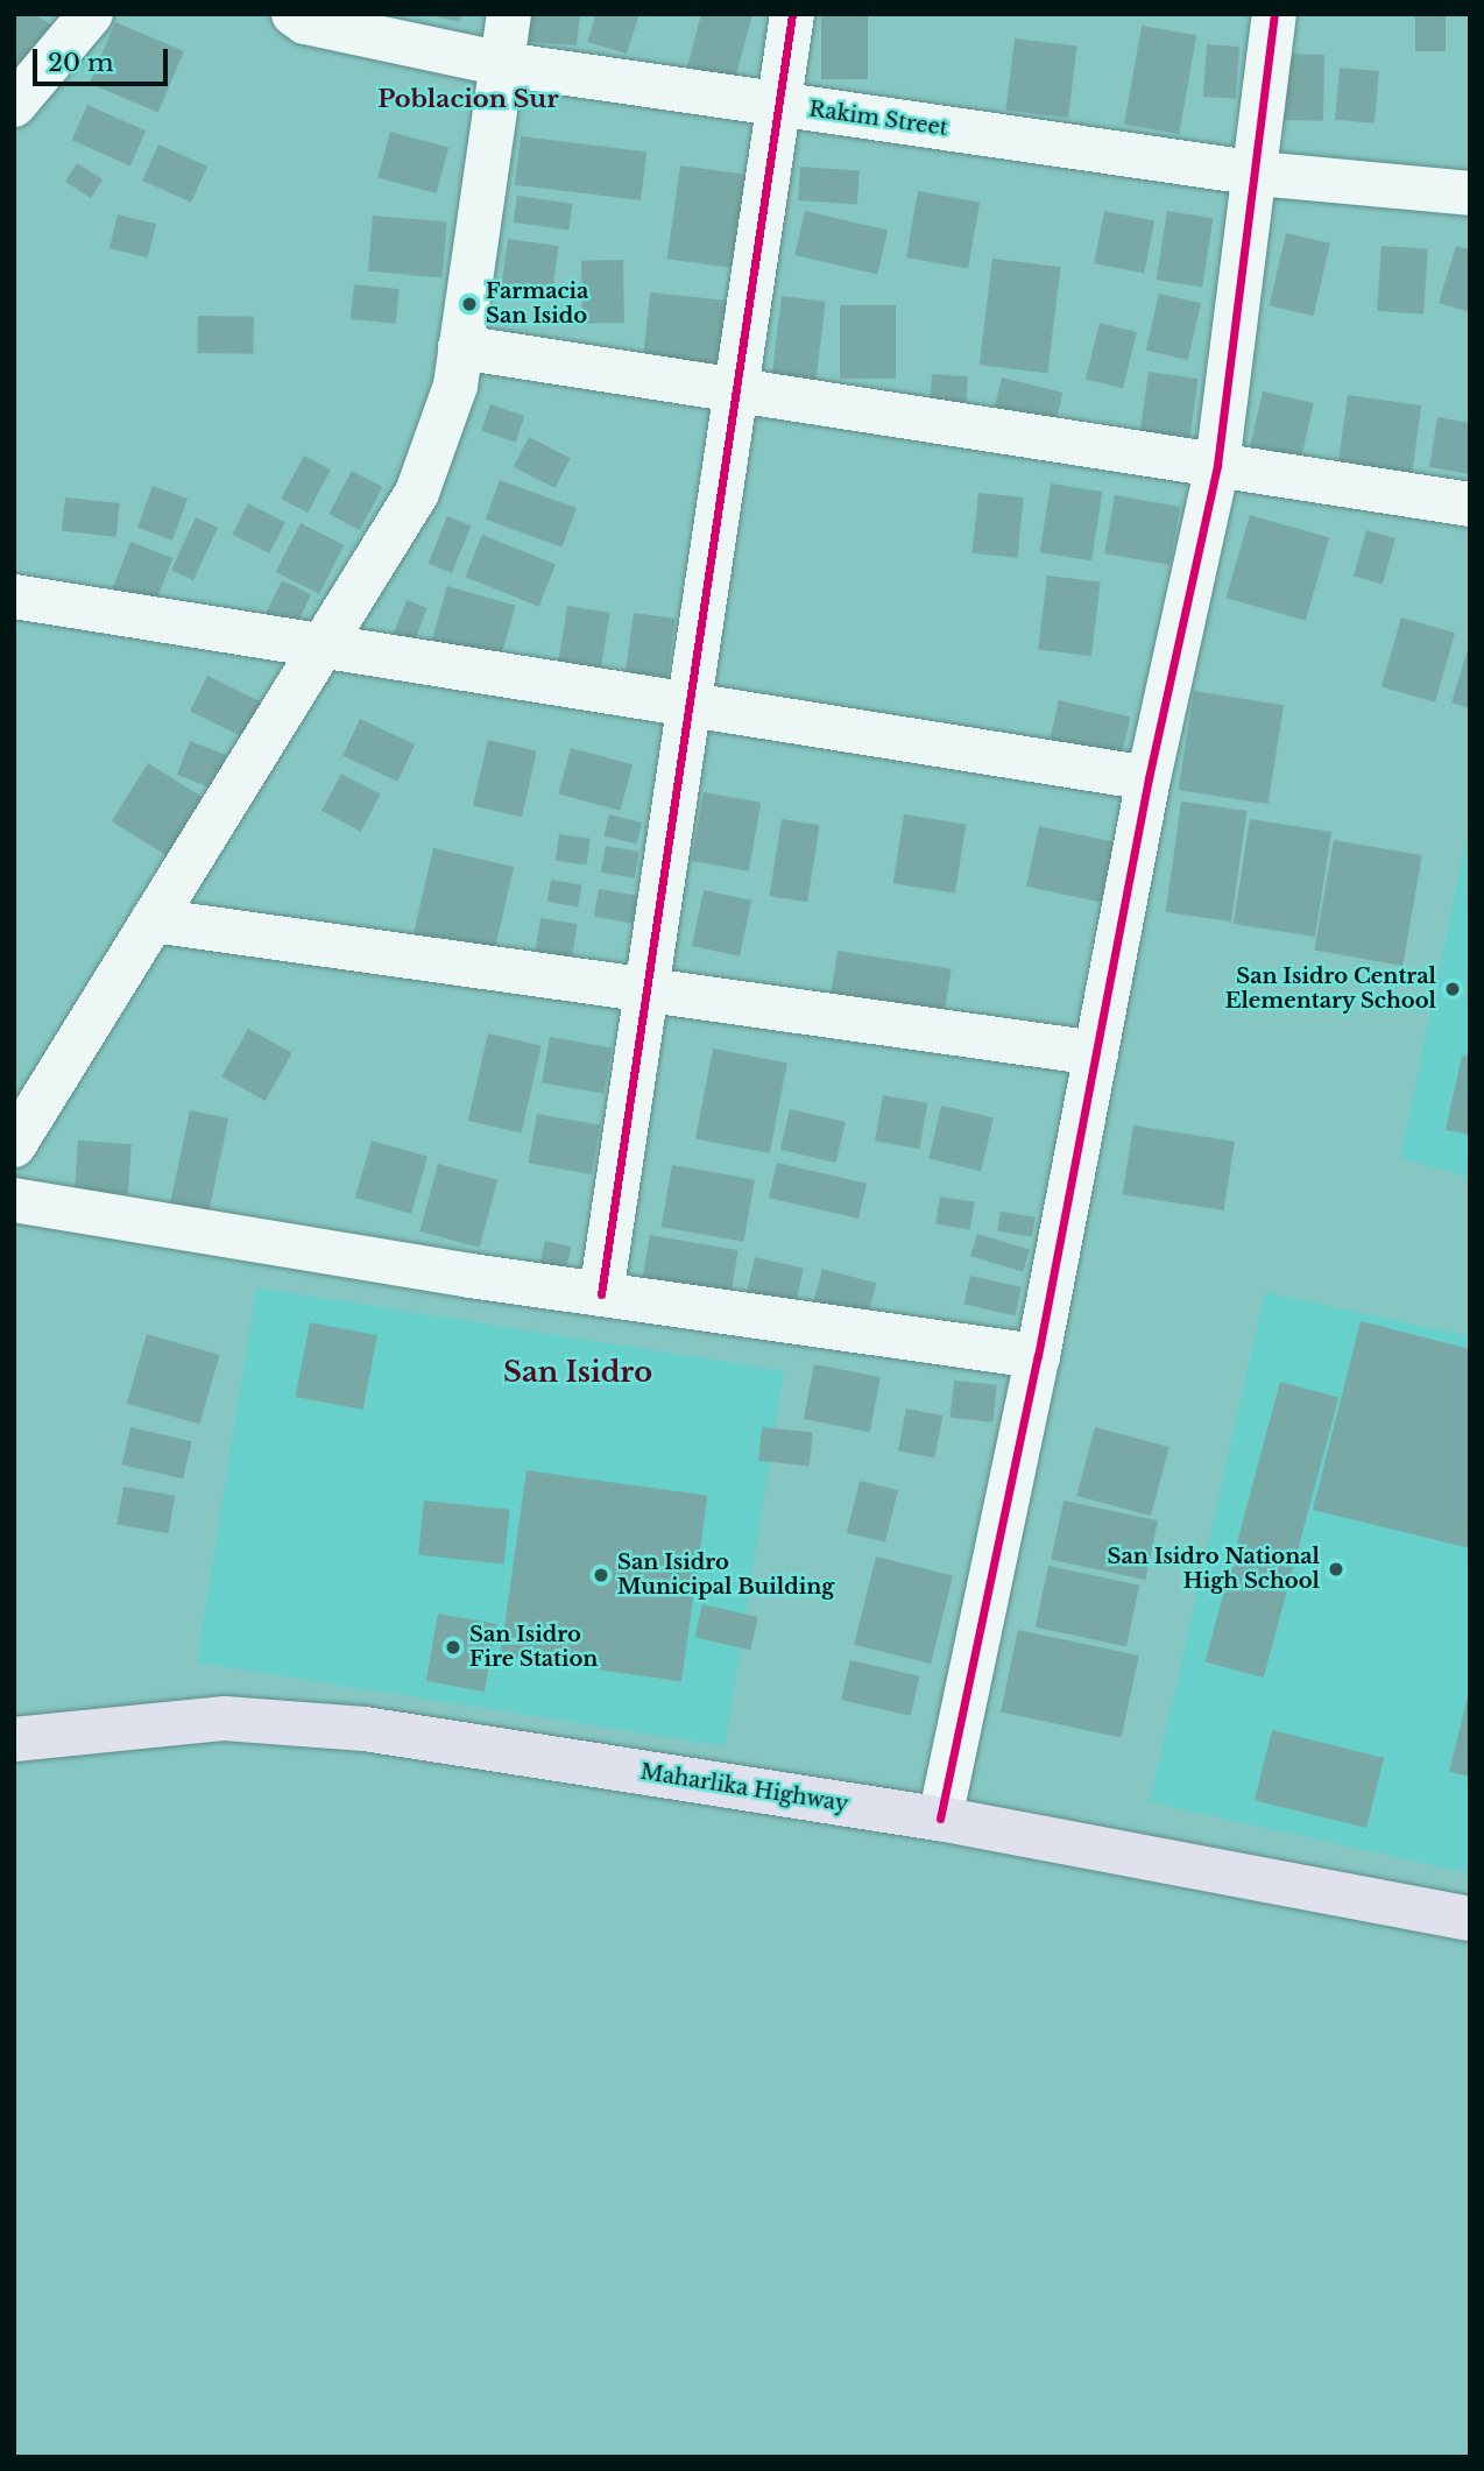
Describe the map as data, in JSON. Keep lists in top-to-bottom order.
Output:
{
  "streets": {
    "highway": ["Maharlika Highway"],
    "street": ["Rakim Street"]
  },
  "districts": ["Poblacion Sur", "San Isidro"],
  "places": [
    "Farmacia San Isido",
    "San Isidro Central Elementary School",
    "San Isidro National High School",
    "San Isidro Municipal Building",
    "San Isidro Fire Station"
  ],
  "scale_bar": "20 m"
}
